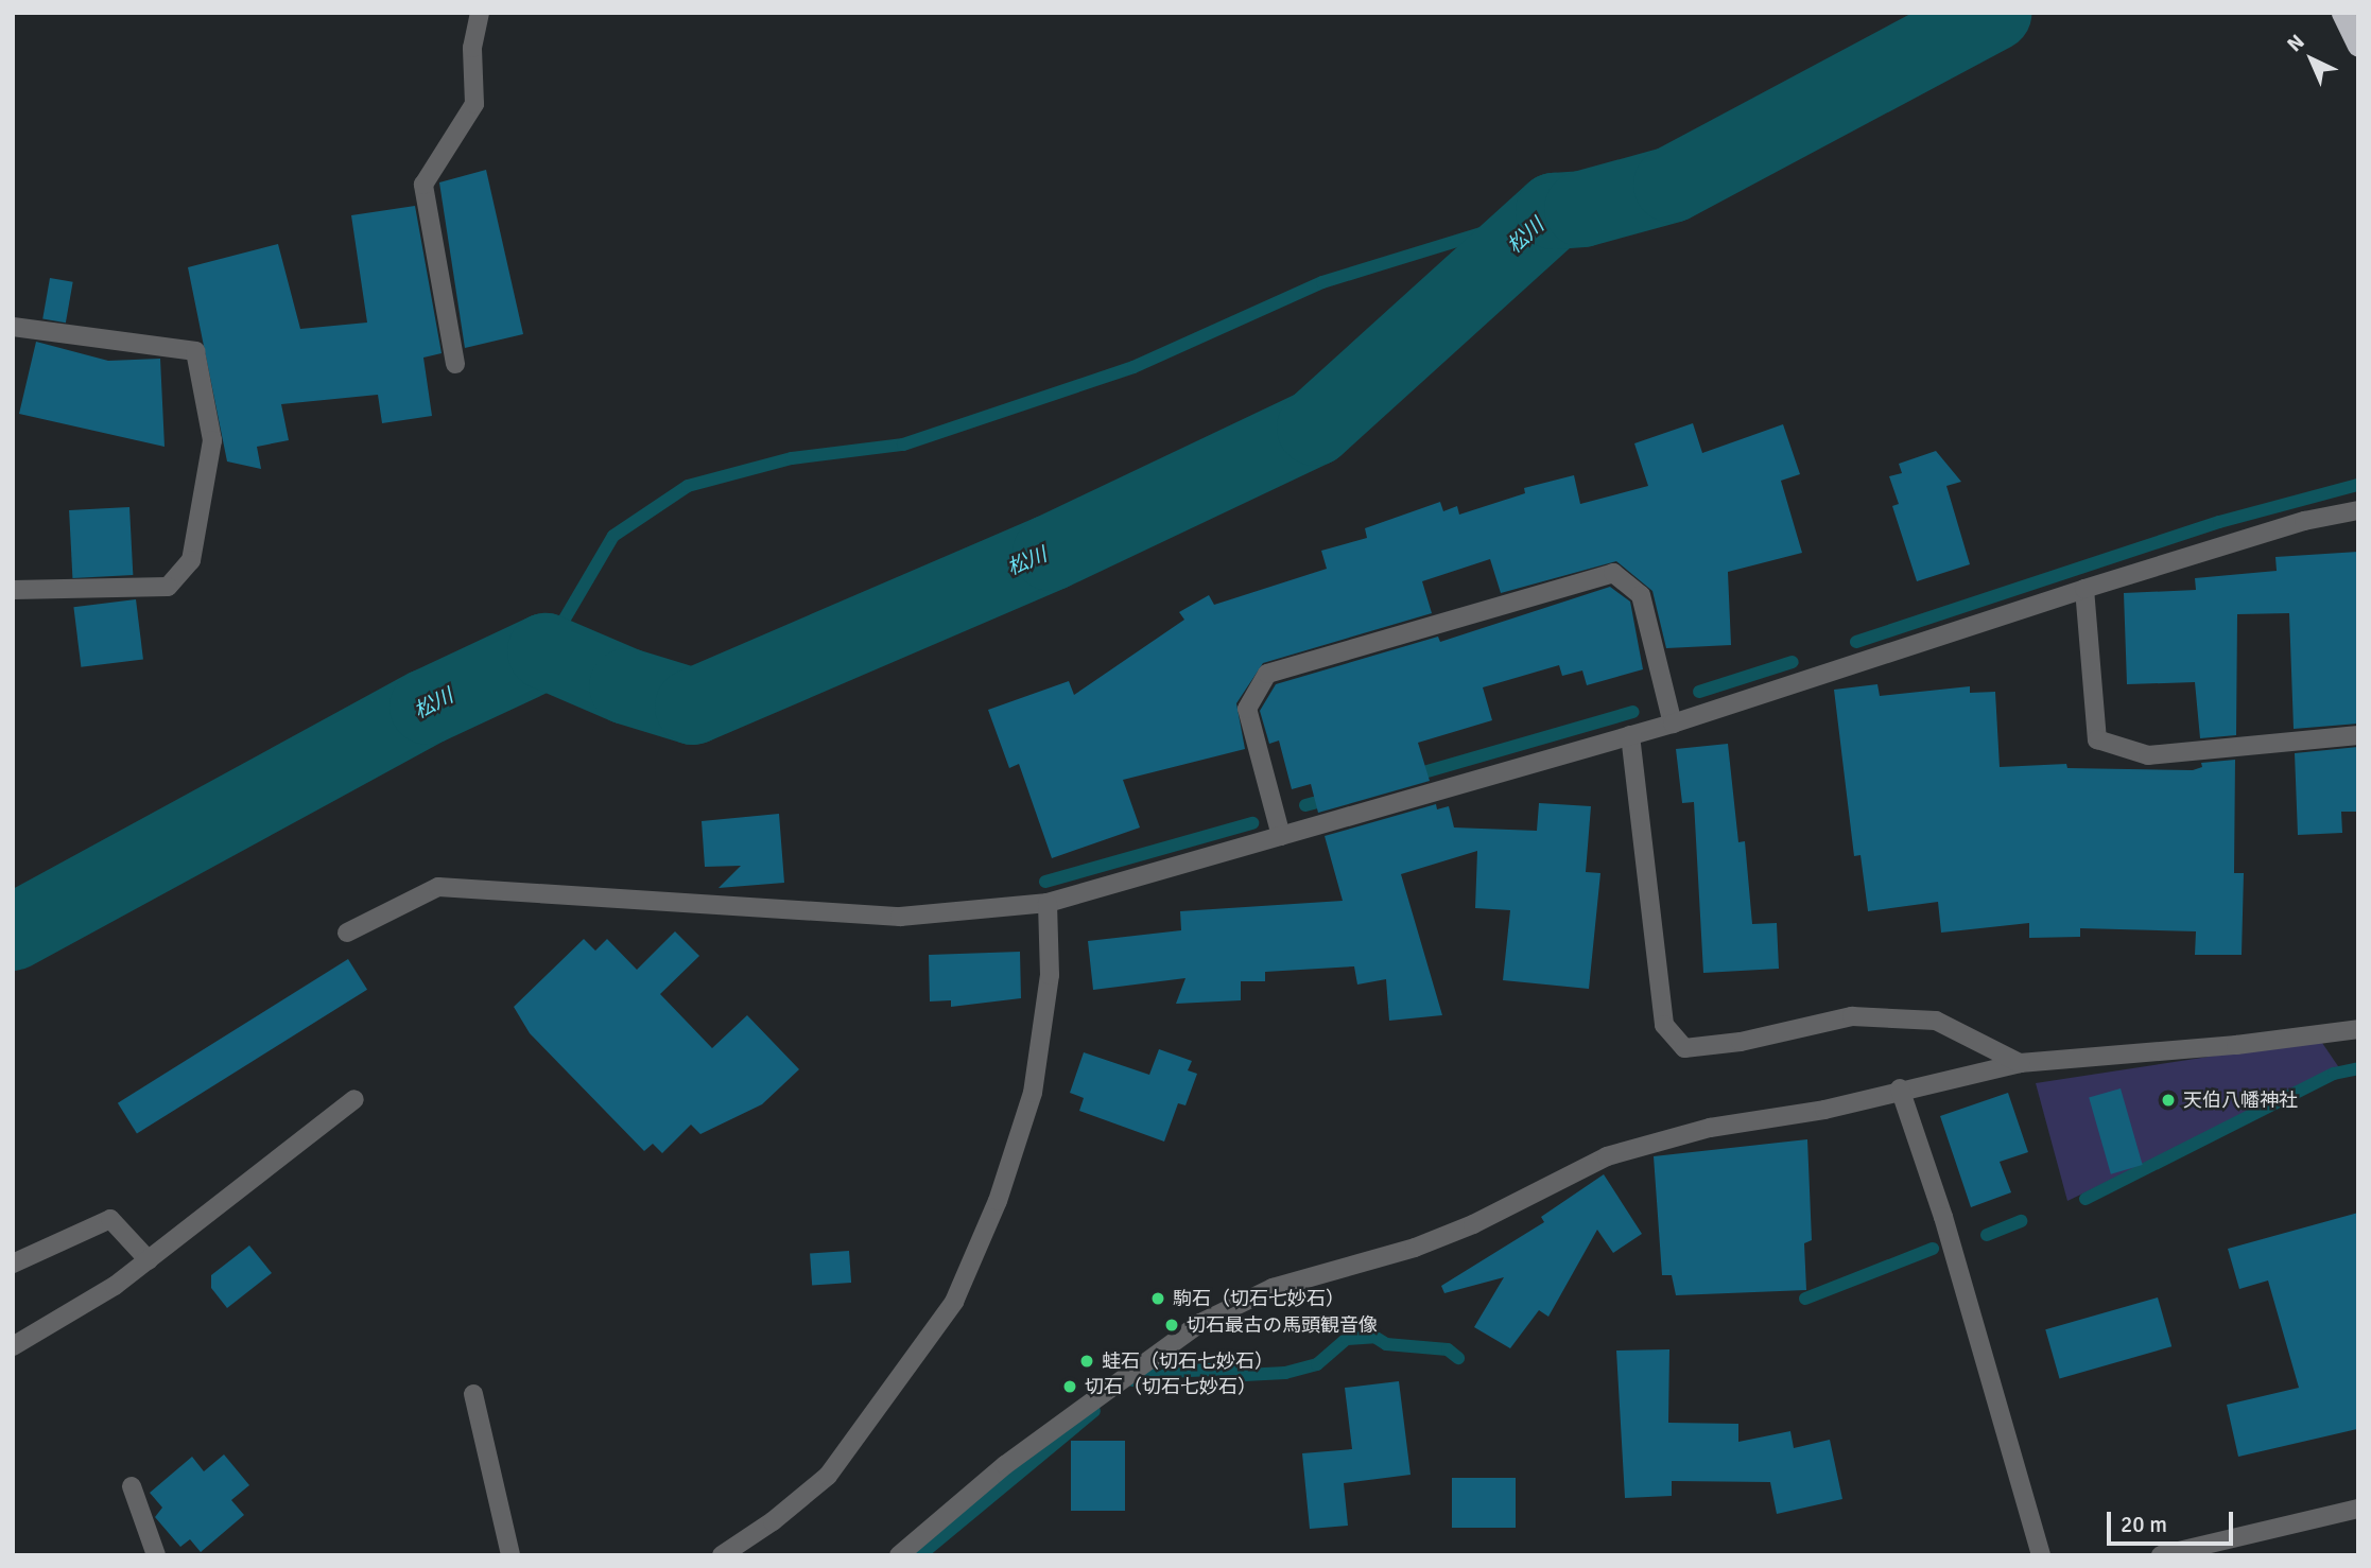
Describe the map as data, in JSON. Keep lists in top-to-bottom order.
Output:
{
  "water": ["松川"],
  "places": [
    "天伯八幡神社",
    "駒石（切石七妙石）",
    "切石最古の馬頭観音像",
    "蛙石（切石七妙石）",
    "切石（切石七妙石）"
  ],
  "scale_bar": "20 m",
  "north": "top left"
}
